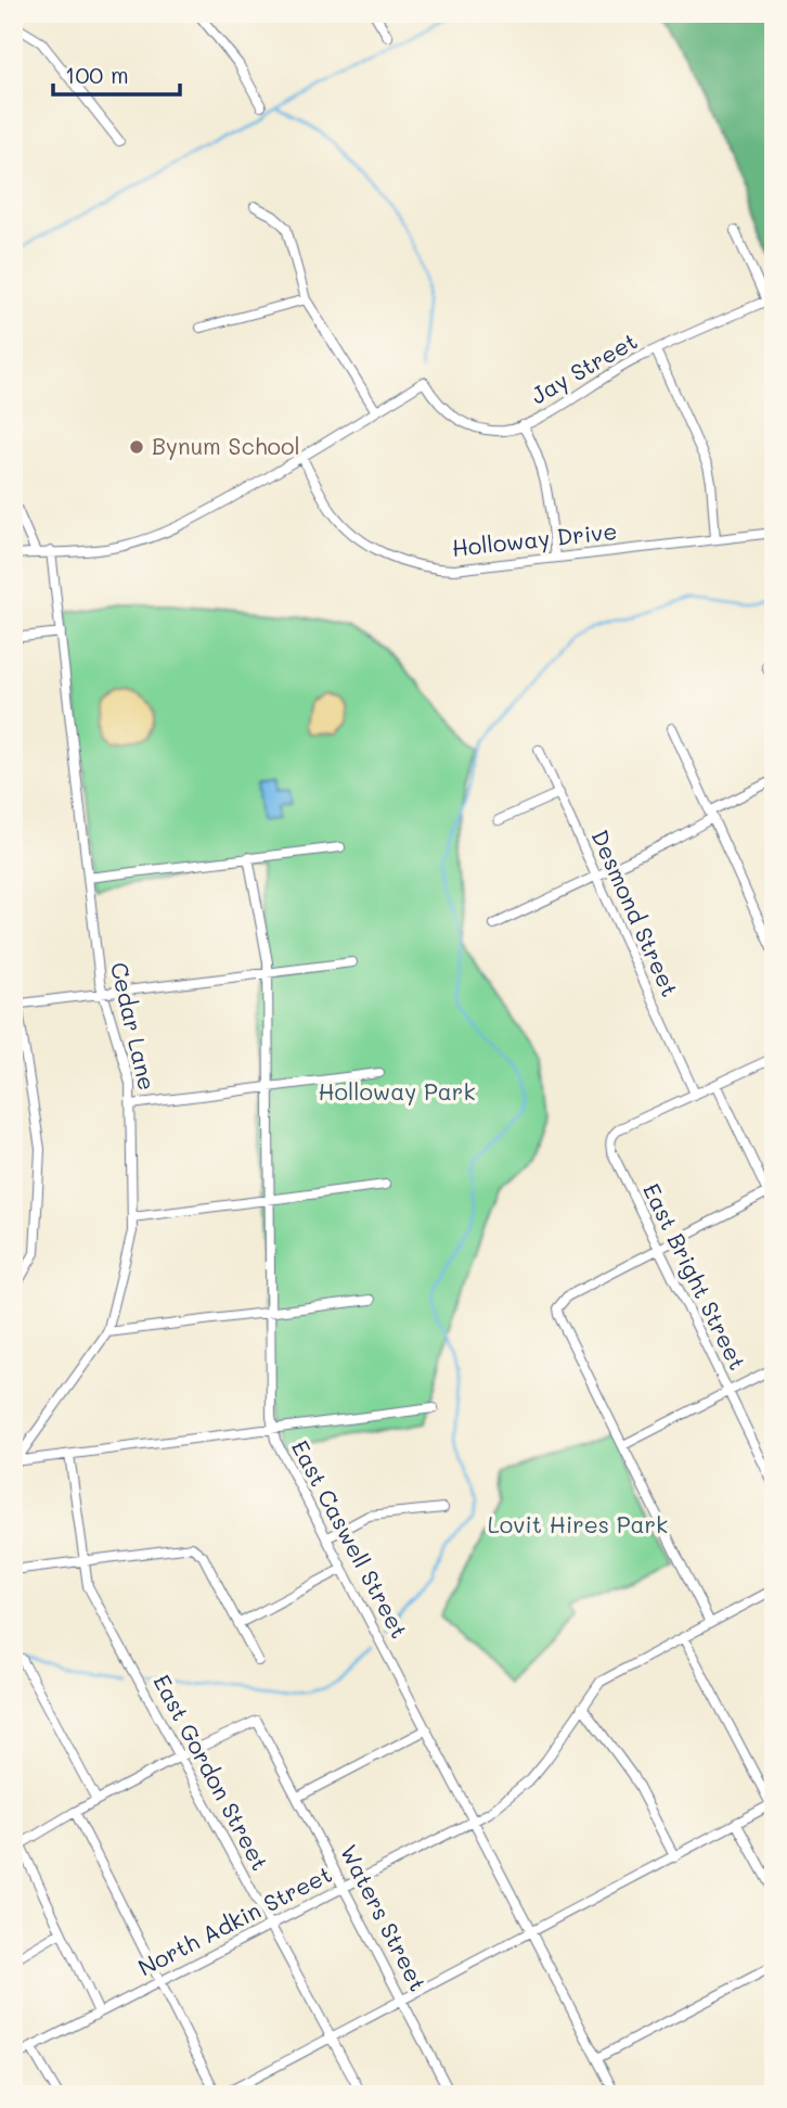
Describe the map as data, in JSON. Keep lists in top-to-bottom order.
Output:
{
  "streets": {
    "street": [
      "Jay Street",
      "Holloway Drive",
      "Desmond Street",
      "Cedar Lane",
      "East Bright Street",
      "East Caswell Street",
      "East Gordon Street",
      "Waters Street",
      "North Adkin Street"
    ]
  },
  "crossings": [
    ["Desmond Street", "East Bright Street"],
    ["East Caswell Street", "North Adkin Street"],
    ["East Gordon Street", "Waters Street"],
    ["East Gordon Street", "North Adkin Street"],
    ["Waters Street", "North Adkin Street"]
  ],
  "parks": ["Holloway Park", "Lovit Hires Park"],
  "places": ["Bynum School"],
  "scale_bar": "100 m"
}
